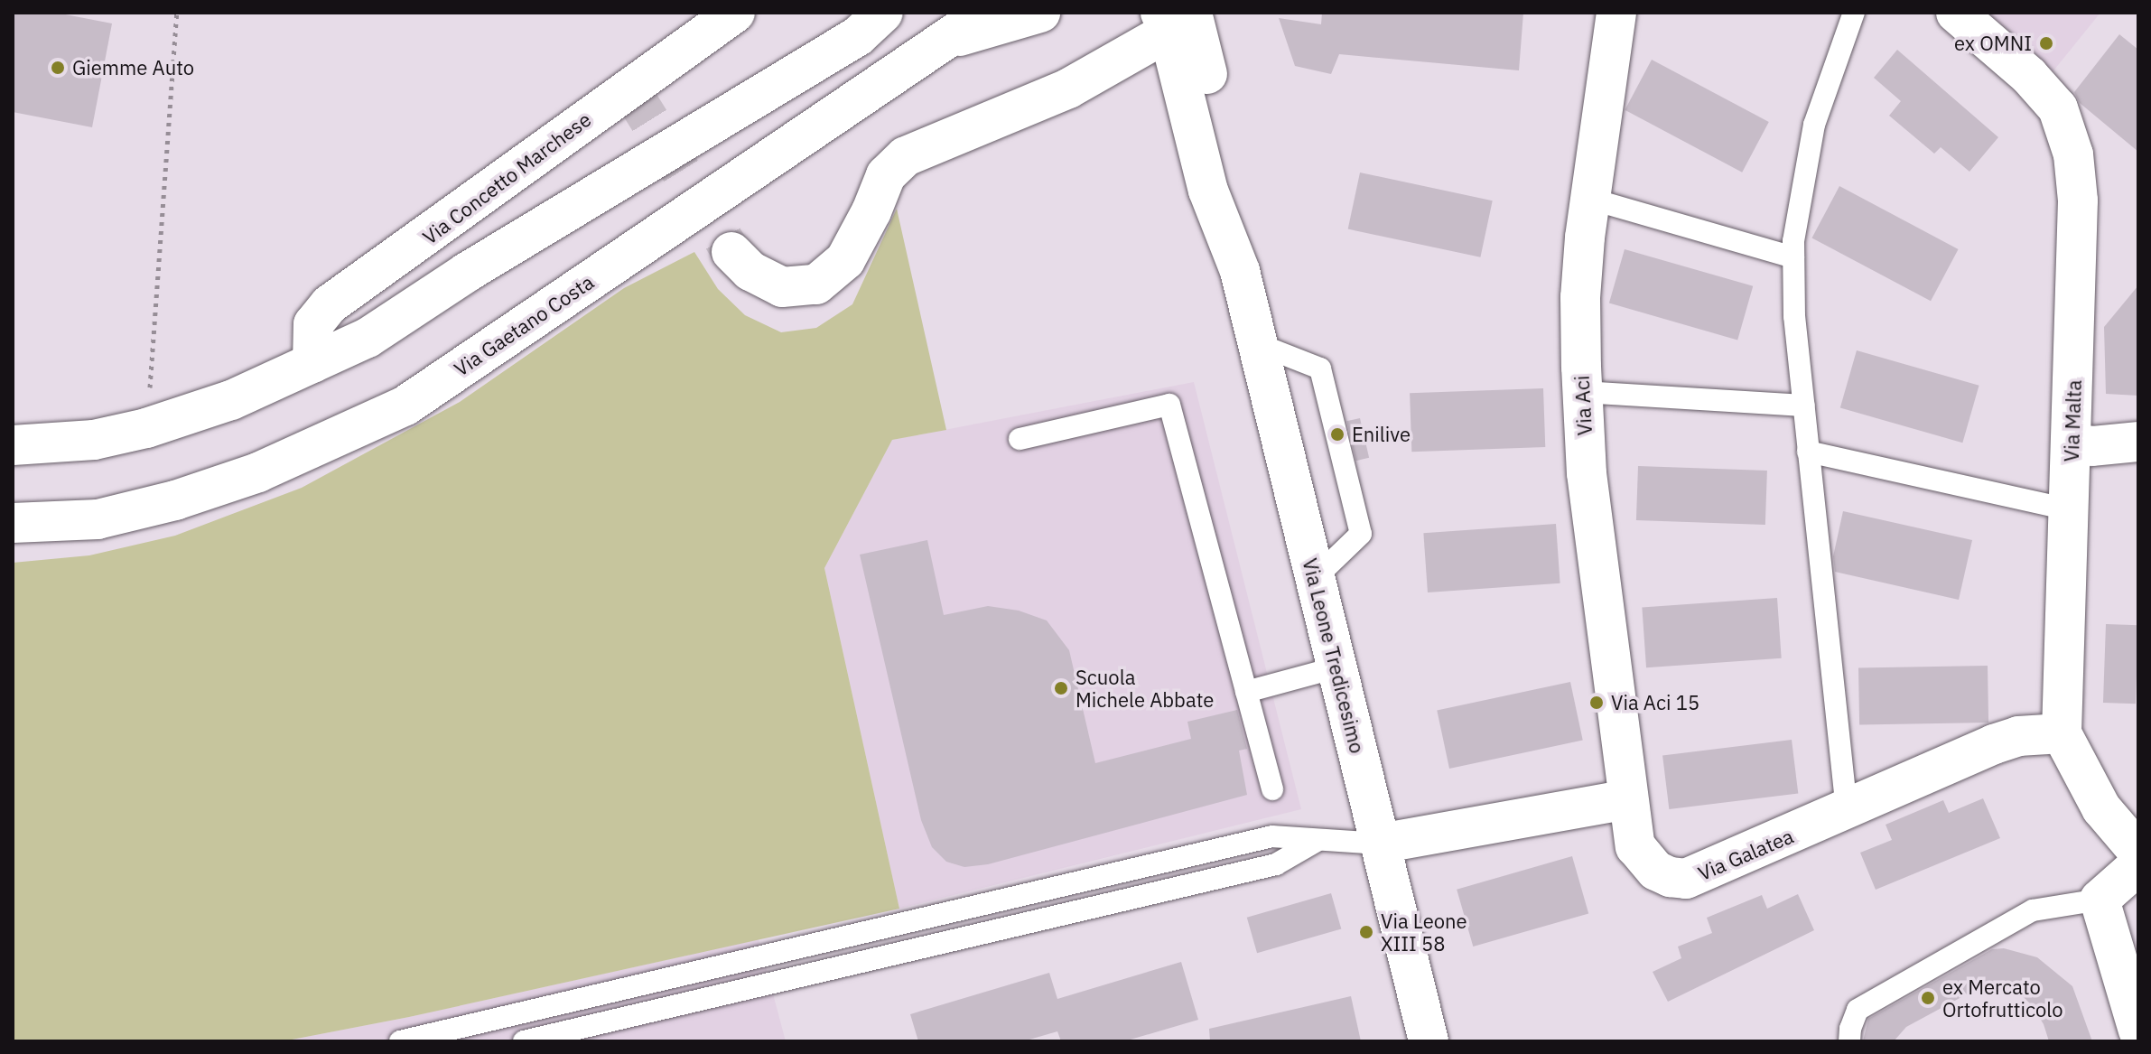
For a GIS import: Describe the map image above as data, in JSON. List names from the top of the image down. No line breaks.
{"streets":{"street":["Via Concetto Marchese","Via Gaetano Costa","Via Aci","Via Malta","Via Leone Tredicesimo","Via Galatea"]},"crossings":[["Via Aci","Via Galatea"],["Via Malta","Via Galatea"]],"places":["ex OMNI","Giemme Auto","Enilive","Scuola Michele Abbate","Via Aci 15","Via Leone XIII 58","ex Mercato Ortofrutticolo"]}
